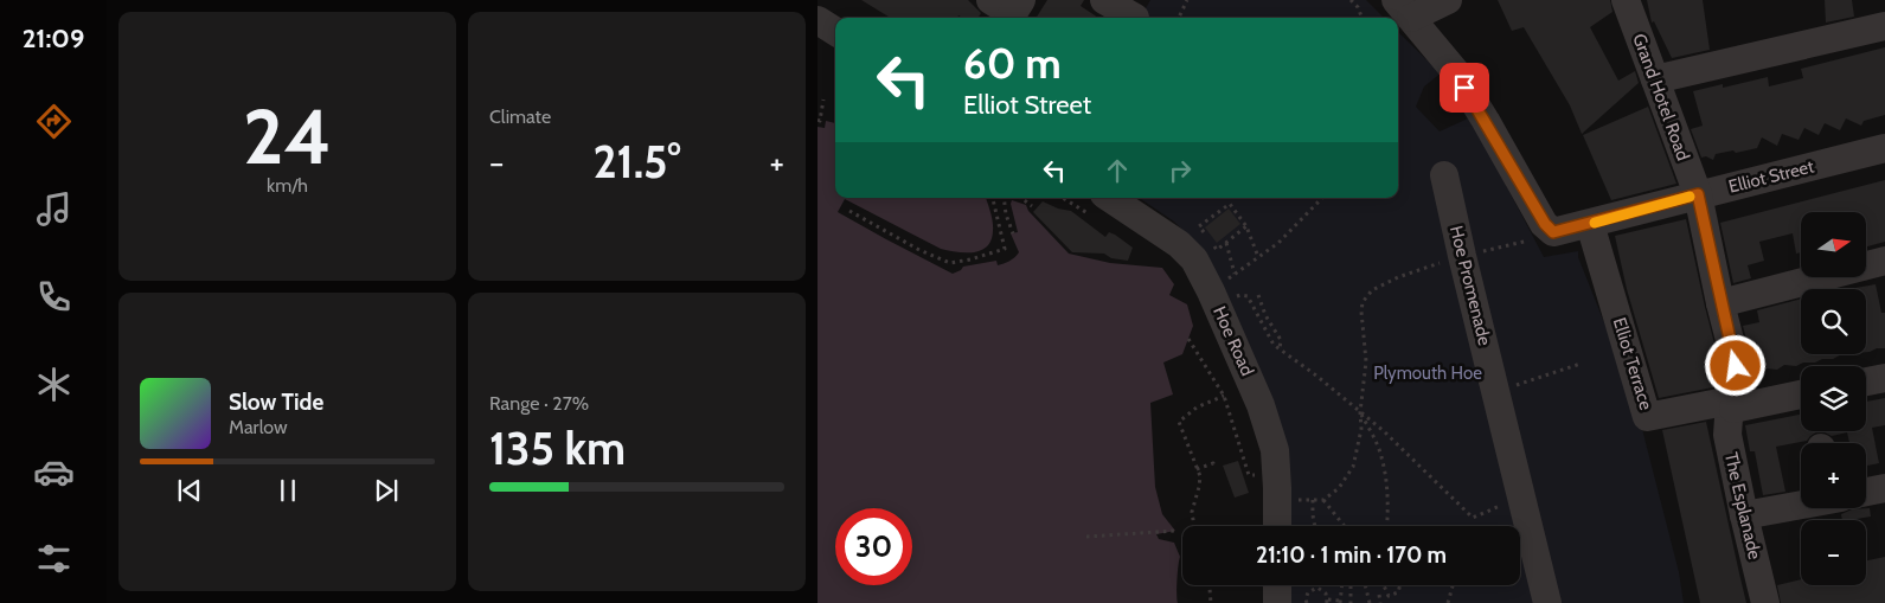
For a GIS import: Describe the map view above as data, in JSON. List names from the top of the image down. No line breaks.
{"streets":{"street":["Grand Hotel Road","Elliot Street","Hoe Promenade","Hoe Road","Elliot Terrace","The Esplanade"]},"crossings":[["Grand Hotel Road","Elliot Street"],["Grand Hotel Road","The Esplanade"],["Elliot Street","Elliot Terrace"],["Elliot Terrace","The Esplanade"]],"parks":["Plymouth Hoe"],"north":"right","page":{"tabs":"21:09","tile":[["24","km/h"],"Climate",["Range · 27%","135 km"]],"turn":["60 m","Elliot Street"],"heat":["−","21.5°","+"],"map_buttons":["+","−"],"song":["Slow Tide","Marlow"],"limit":"30","trip":"21:10 · 1 min · 170 m"}}
